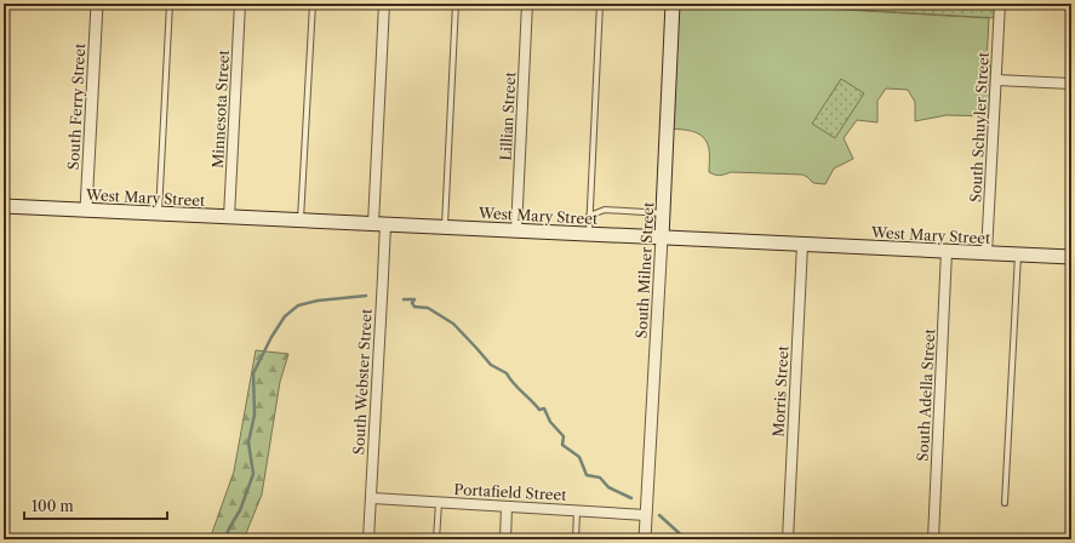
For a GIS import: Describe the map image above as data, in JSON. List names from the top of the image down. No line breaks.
{"streets":{"main road":["West Mary Street","South Milner Street"],"street":["South Ferry Street","Minnesota Street","Lillian Street","South Schuyler Street","South Webster Street","Morris Street","South Adella Street","Portafield Street"]},"crossings":[["South Ferry Street","West Mary Street"],["Minnesota Street","West Mary Street"],["Lillian Street","West Mary Street"],["South Schuyler Street","West Mary Street"],["West Mary Street","South Milner Street"],["West Mary Street","South Webster Street"],["West Mary Street","Morris Street"],["West Mary Street","South Adella Street"],["South Milner Street","Portafield Street"],["South Webster Street","Portafield Street"]],"scale_bar":"100 m"}
